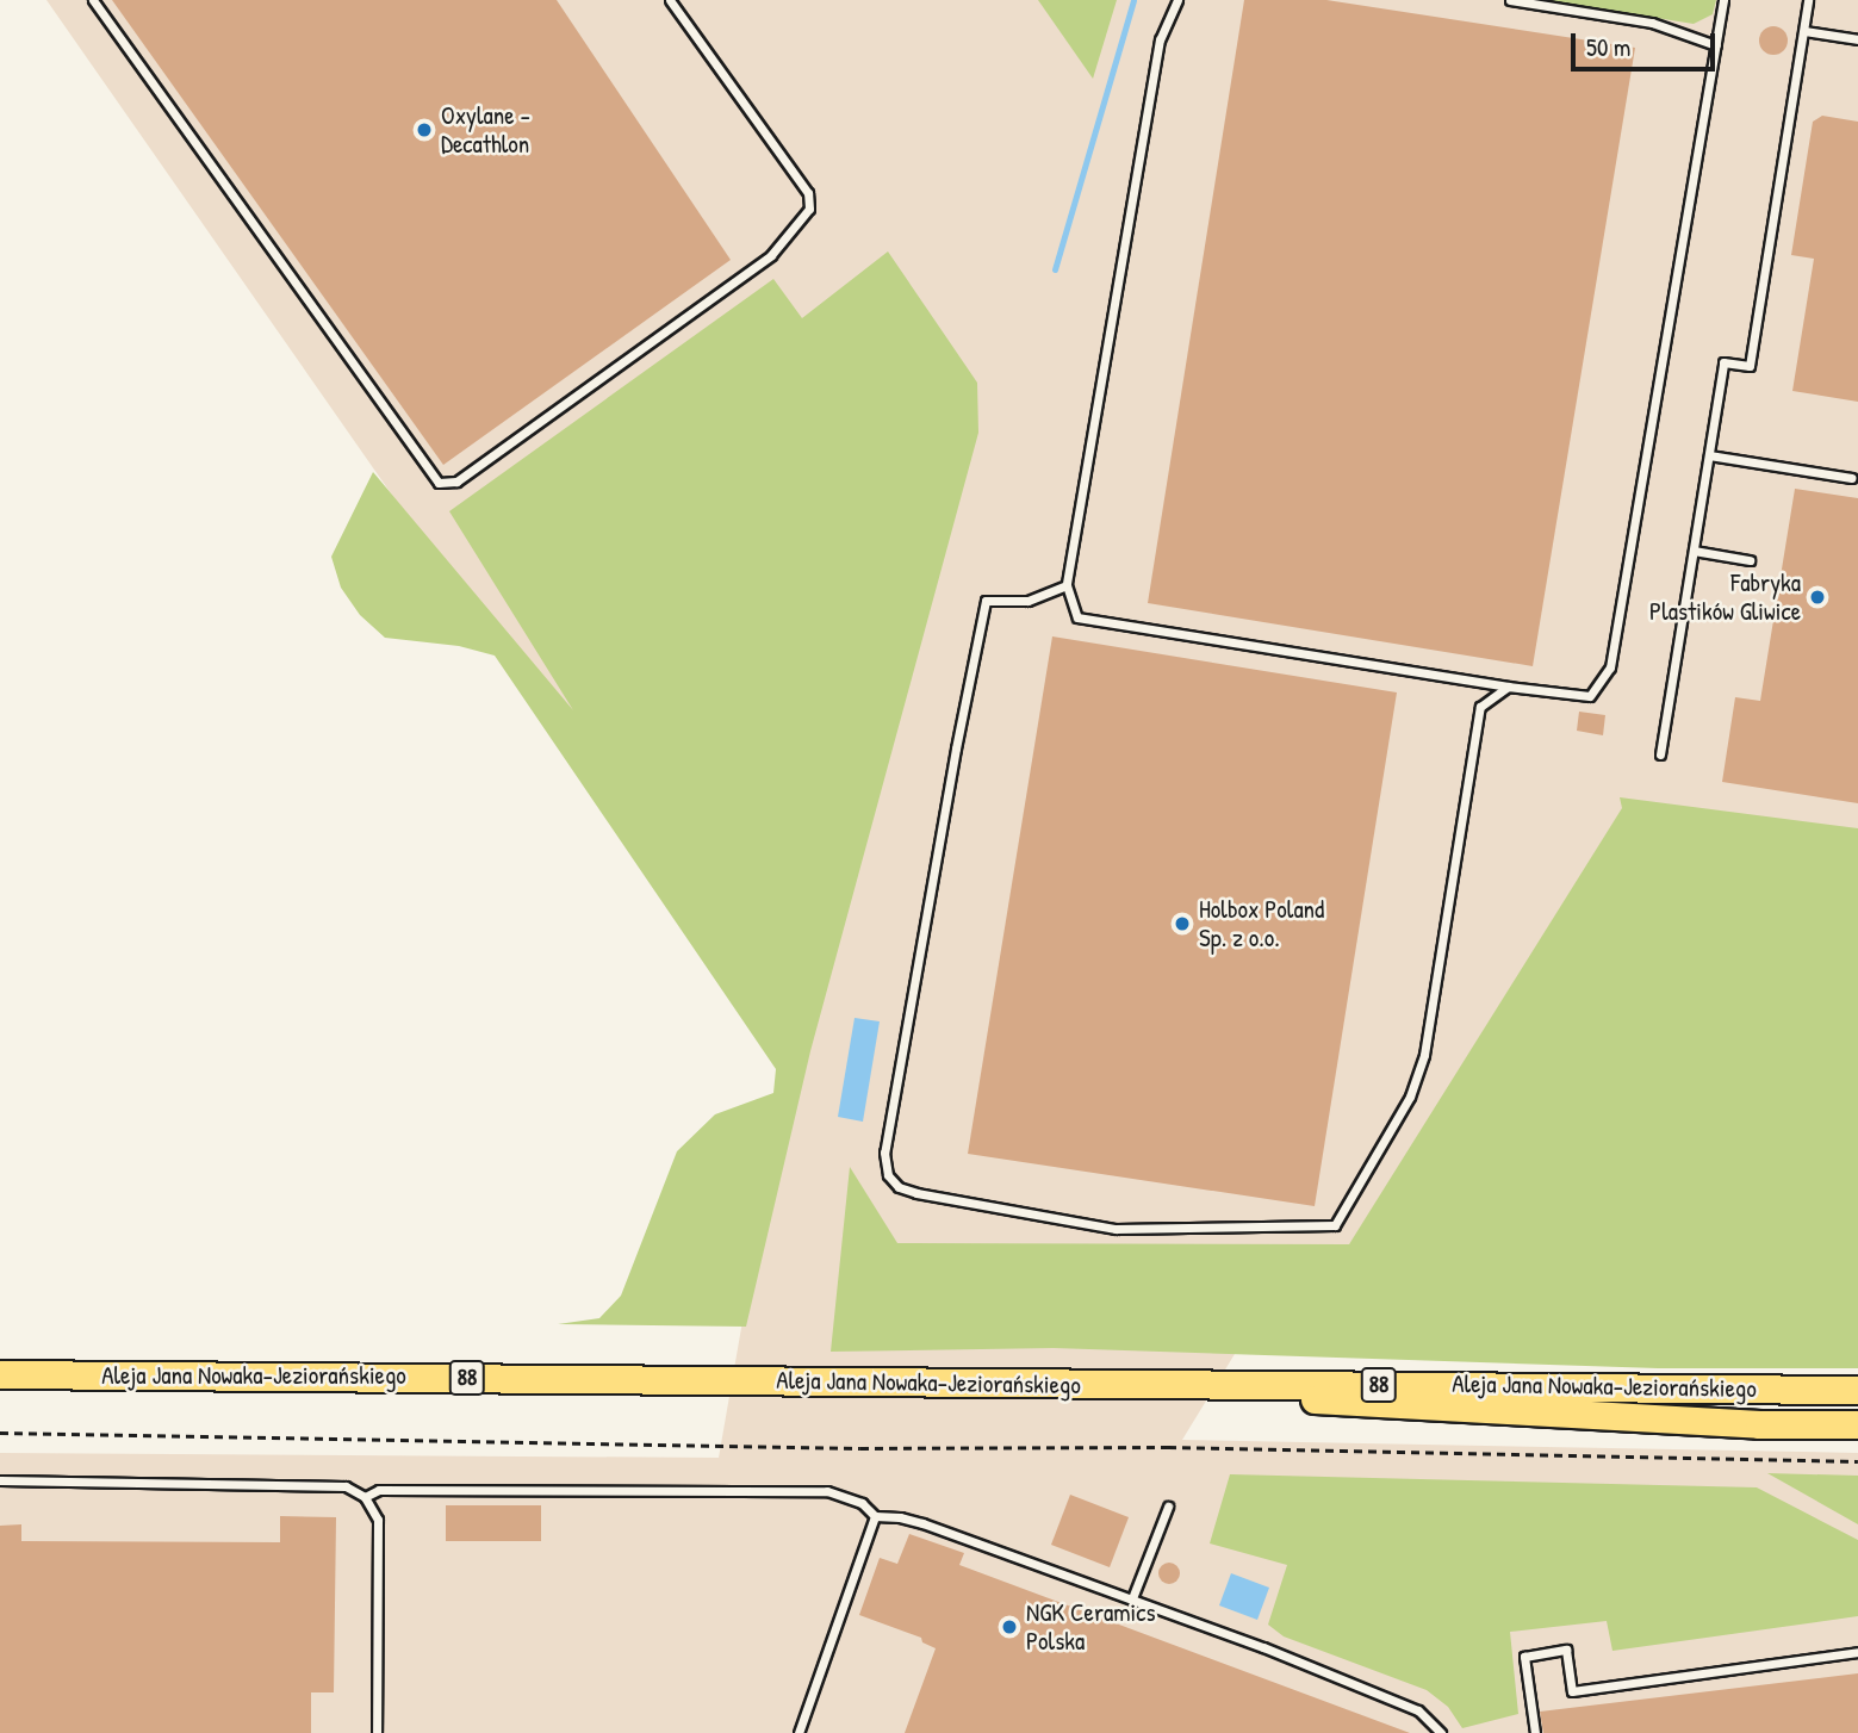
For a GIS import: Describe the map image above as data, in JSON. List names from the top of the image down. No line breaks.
{"streets":{"main road":["Aleja Jana Nowaka-Jeziorańskiego","88"]},"places":["Oxylane - Decathlon","Fabryka Plastików Gliwice","Holbox Poland Sp. z o.o.","NGK Ceramics Polska"],"scale_bar":"50 m"}
